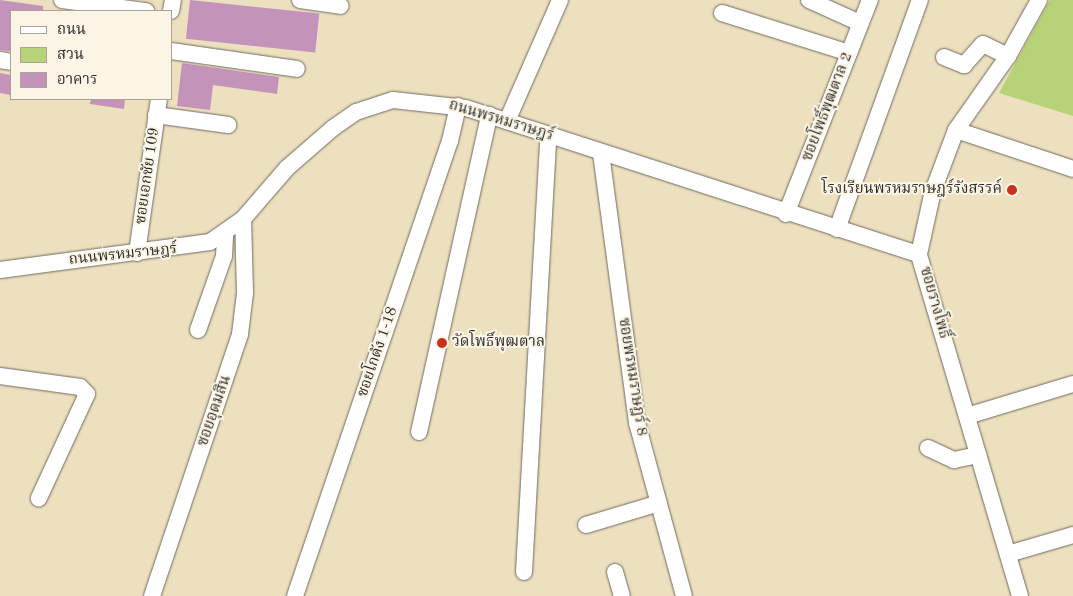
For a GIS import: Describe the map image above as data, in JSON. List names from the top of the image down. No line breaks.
{"streets":{"street":["ซอยโพธิ์พุฒตาล 2","ถนนพรหมราษฎร์","ซอยเอกชัย 109","ซอยรางโพธิ์","ซอยโกดัง 1-18","ซอยพรหมราษฎร์ 8","ซอยอุดมสิน"]},"crossings":[["ซอยโพธิ์พุฒตาล 2","ถนนพรหมราษฎร์"],["ถนนพรหมราษฎร์","ซอยเอกชัย 109"],["ถนนพรหมราษฎร์","ซอยรางโพธิ์"],["ถนนพรหมราษฎร์","ซอยโกดัง 1-18"],["ถนนพรหมราษฎร์","ซอยพรหมราษฎร์ 8"],["ถนนพรหมราษฎร์","ซอยอุดมสิน"]],"places":["โรงเรียนพรหมราษฎร์รังสรรค์","วัดโพธิ์พุฒตาล"],"legend":["ถนน","สวน","อาคาร"]}
